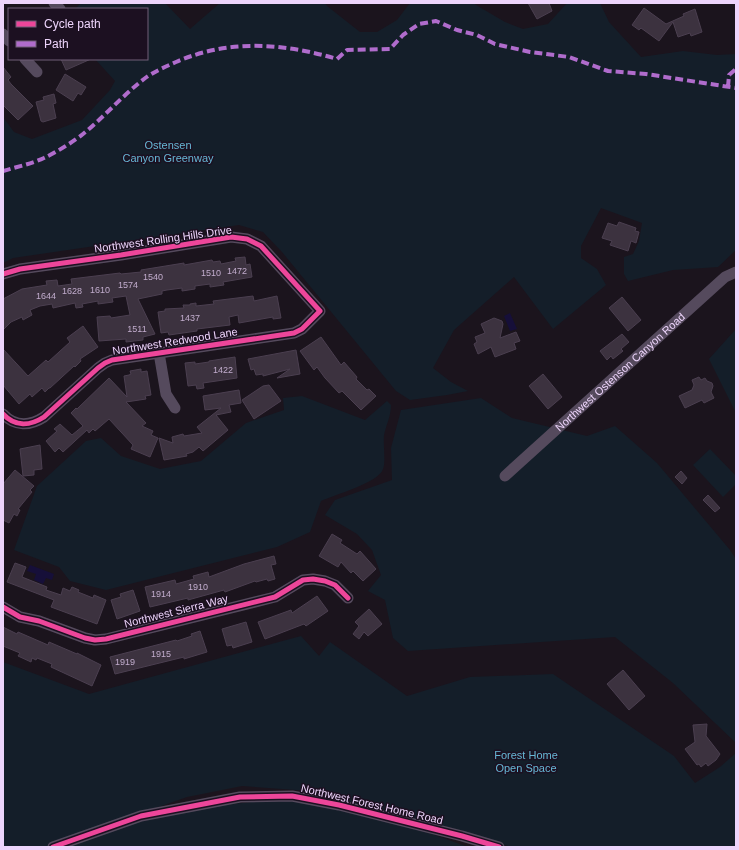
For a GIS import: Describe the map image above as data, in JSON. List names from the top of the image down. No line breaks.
{"streets":{"street":["Northwest Rolling Hills Drive","Northwest Redwood Lane","Northwest Ostenson Canyon Road","Northwest Sierra Way","Northwest Forest Home Road"]},"crossings":[["Northwest Rolling Hills Drive","Northwest Redwood Lane"]],"parks":["Ostensen Canyon Greenway","Forest Home Open Space"],"house_numbers":["1472","1510","1540","1574","1610","1628","1644","1437","1511","1422","1910","1914","1915","1919"],"legend":["Cycle path","Path"]}
